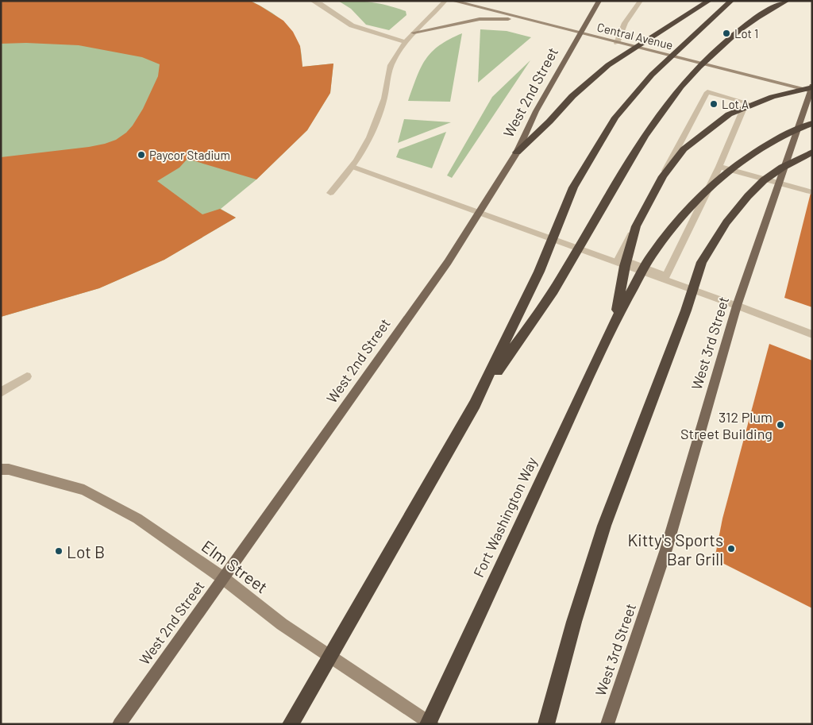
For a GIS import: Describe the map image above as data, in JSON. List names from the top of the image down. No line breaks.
{"streets":{"highway":["Fort Washington Way"],"main road":["Central Avenue","West 2nd Street","West 3rd Street","Elm Street"]},"crossings":[["Central Avenue","West 3rd Street"],["West 2nd Street","Elm Street"]],"places":["Lot 1","Lot A","Paycor Stadium","312 Plum Street Building","Kitty's Sports Bar Grill","Lot B"]}
